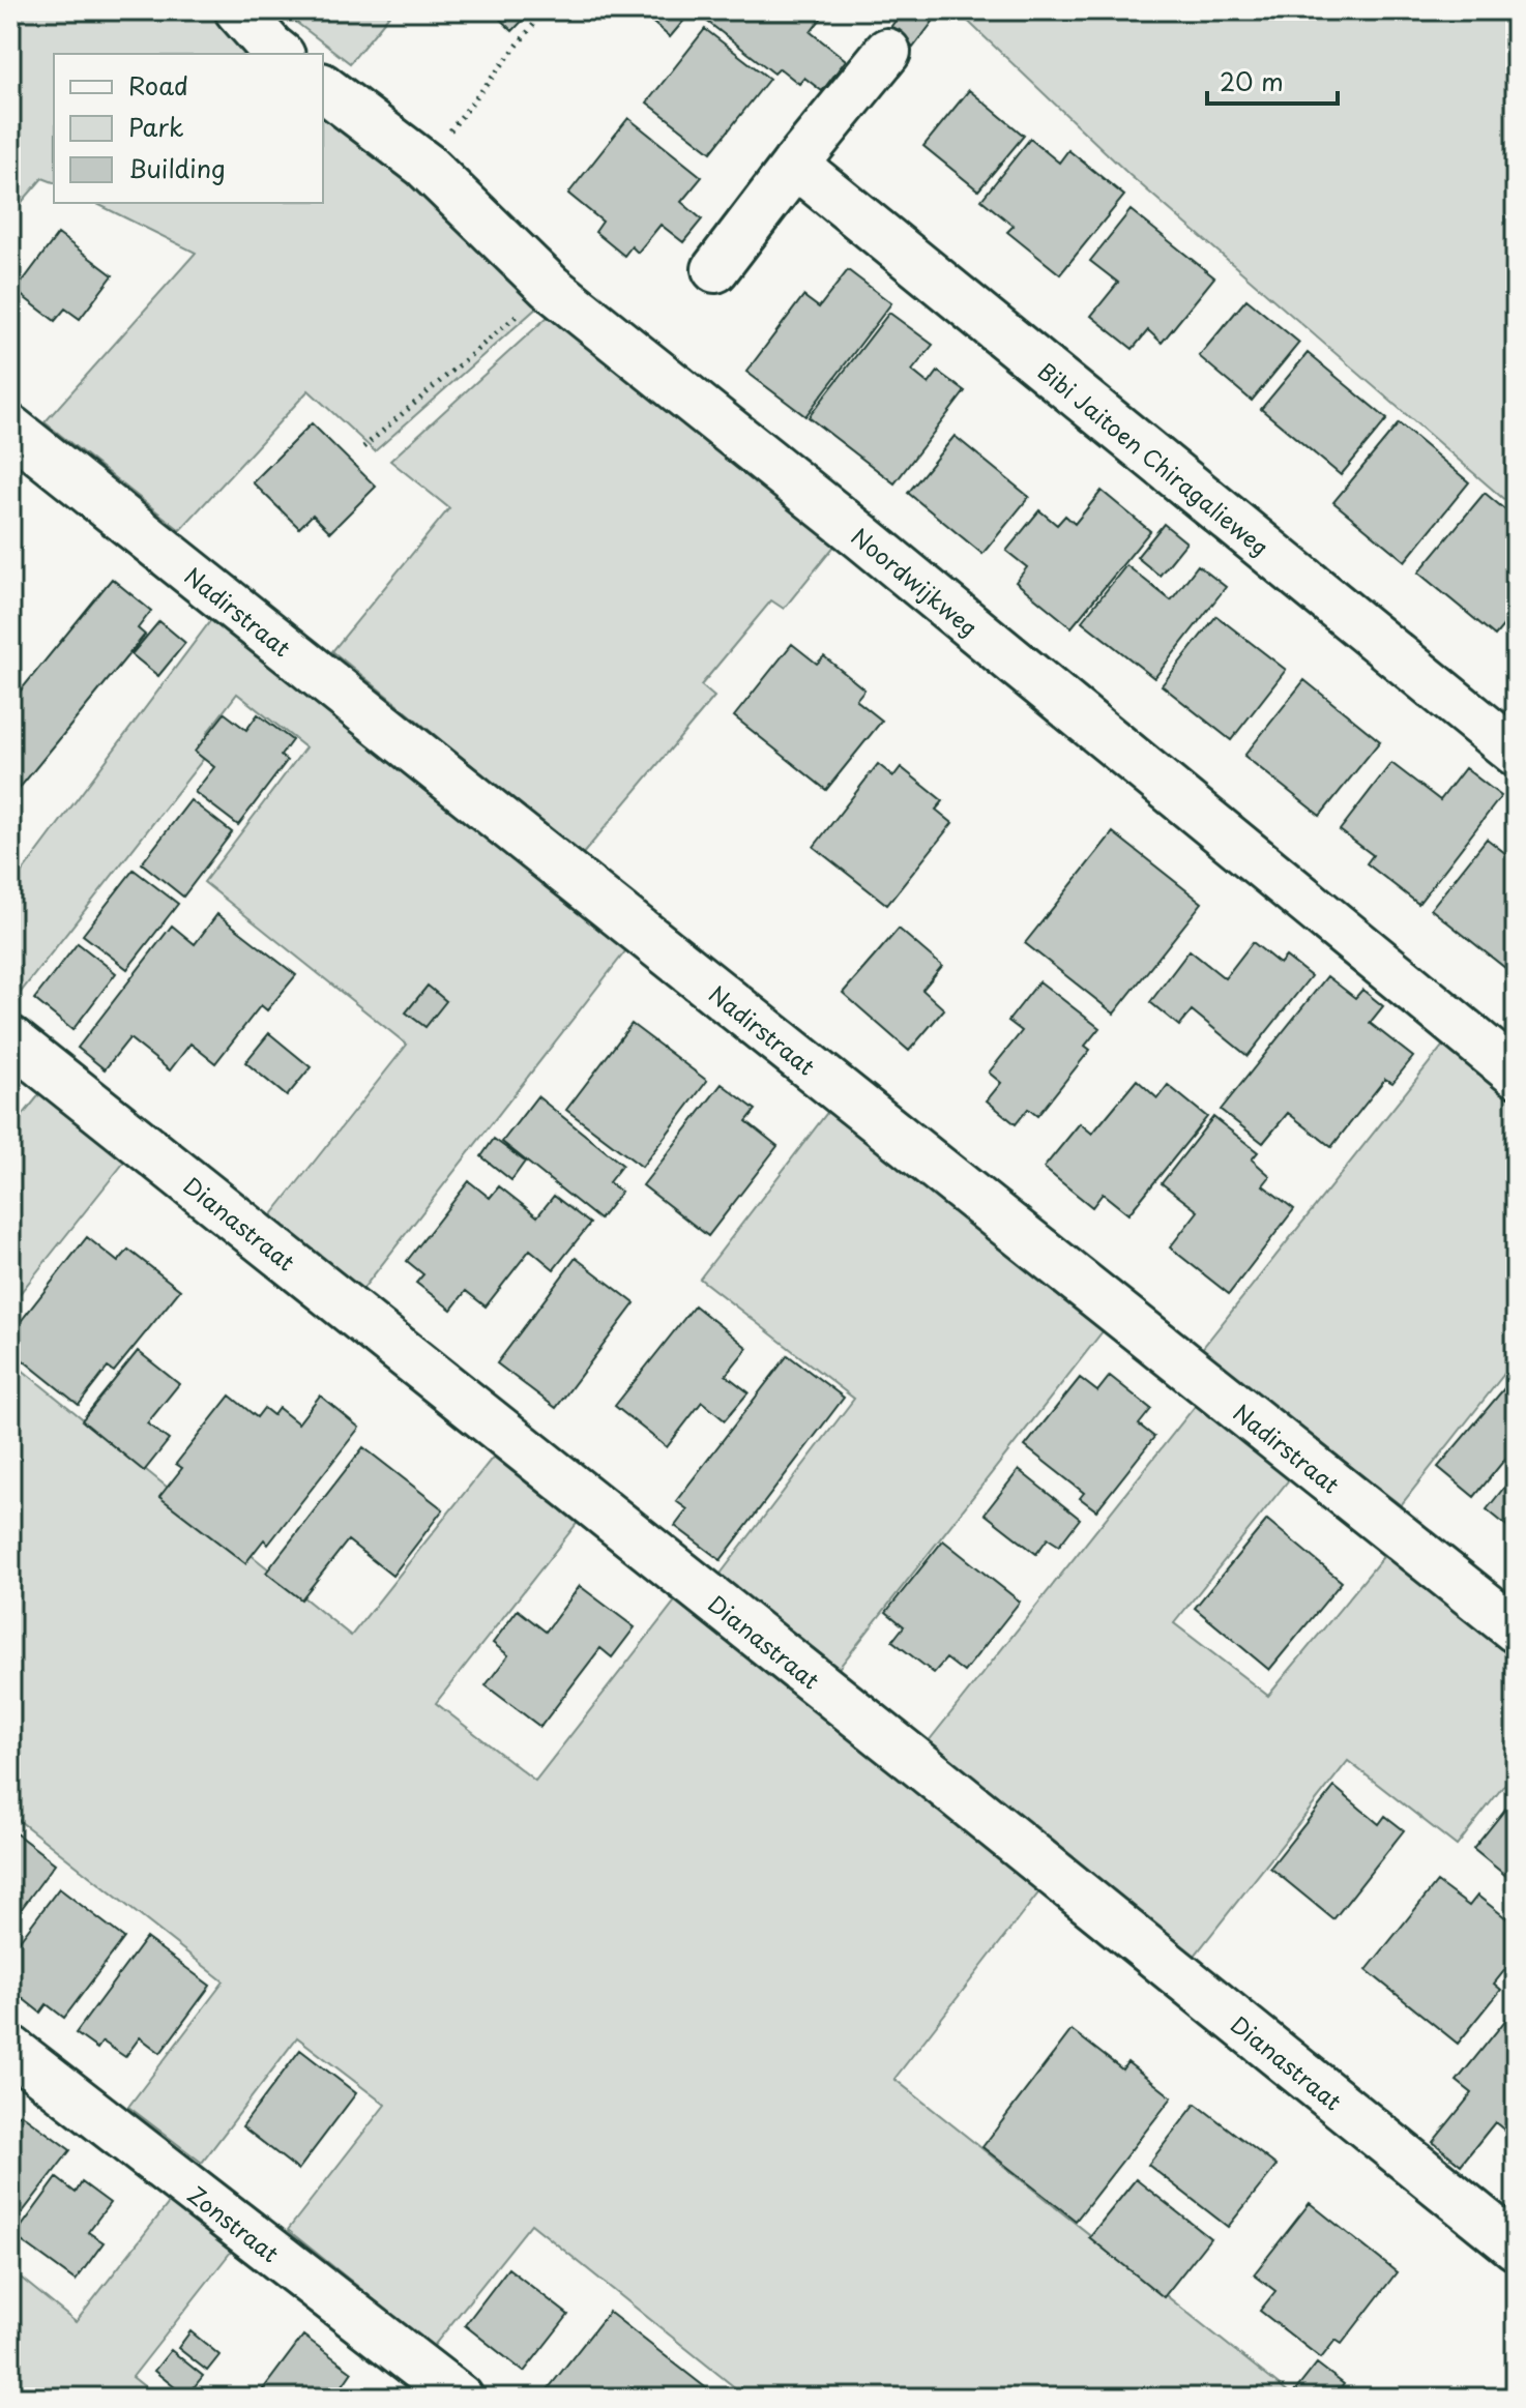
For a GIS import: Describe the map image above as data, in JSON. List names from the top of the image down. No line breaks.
{"streets":{"street":["Bibi Jaitoen Chiragalieweg","Noordwijkweg","Nadirstraat","Dianastraat","Zonstraat"]},"legend":["Road","Park","Building"],"scale_bar":"20 m"}
